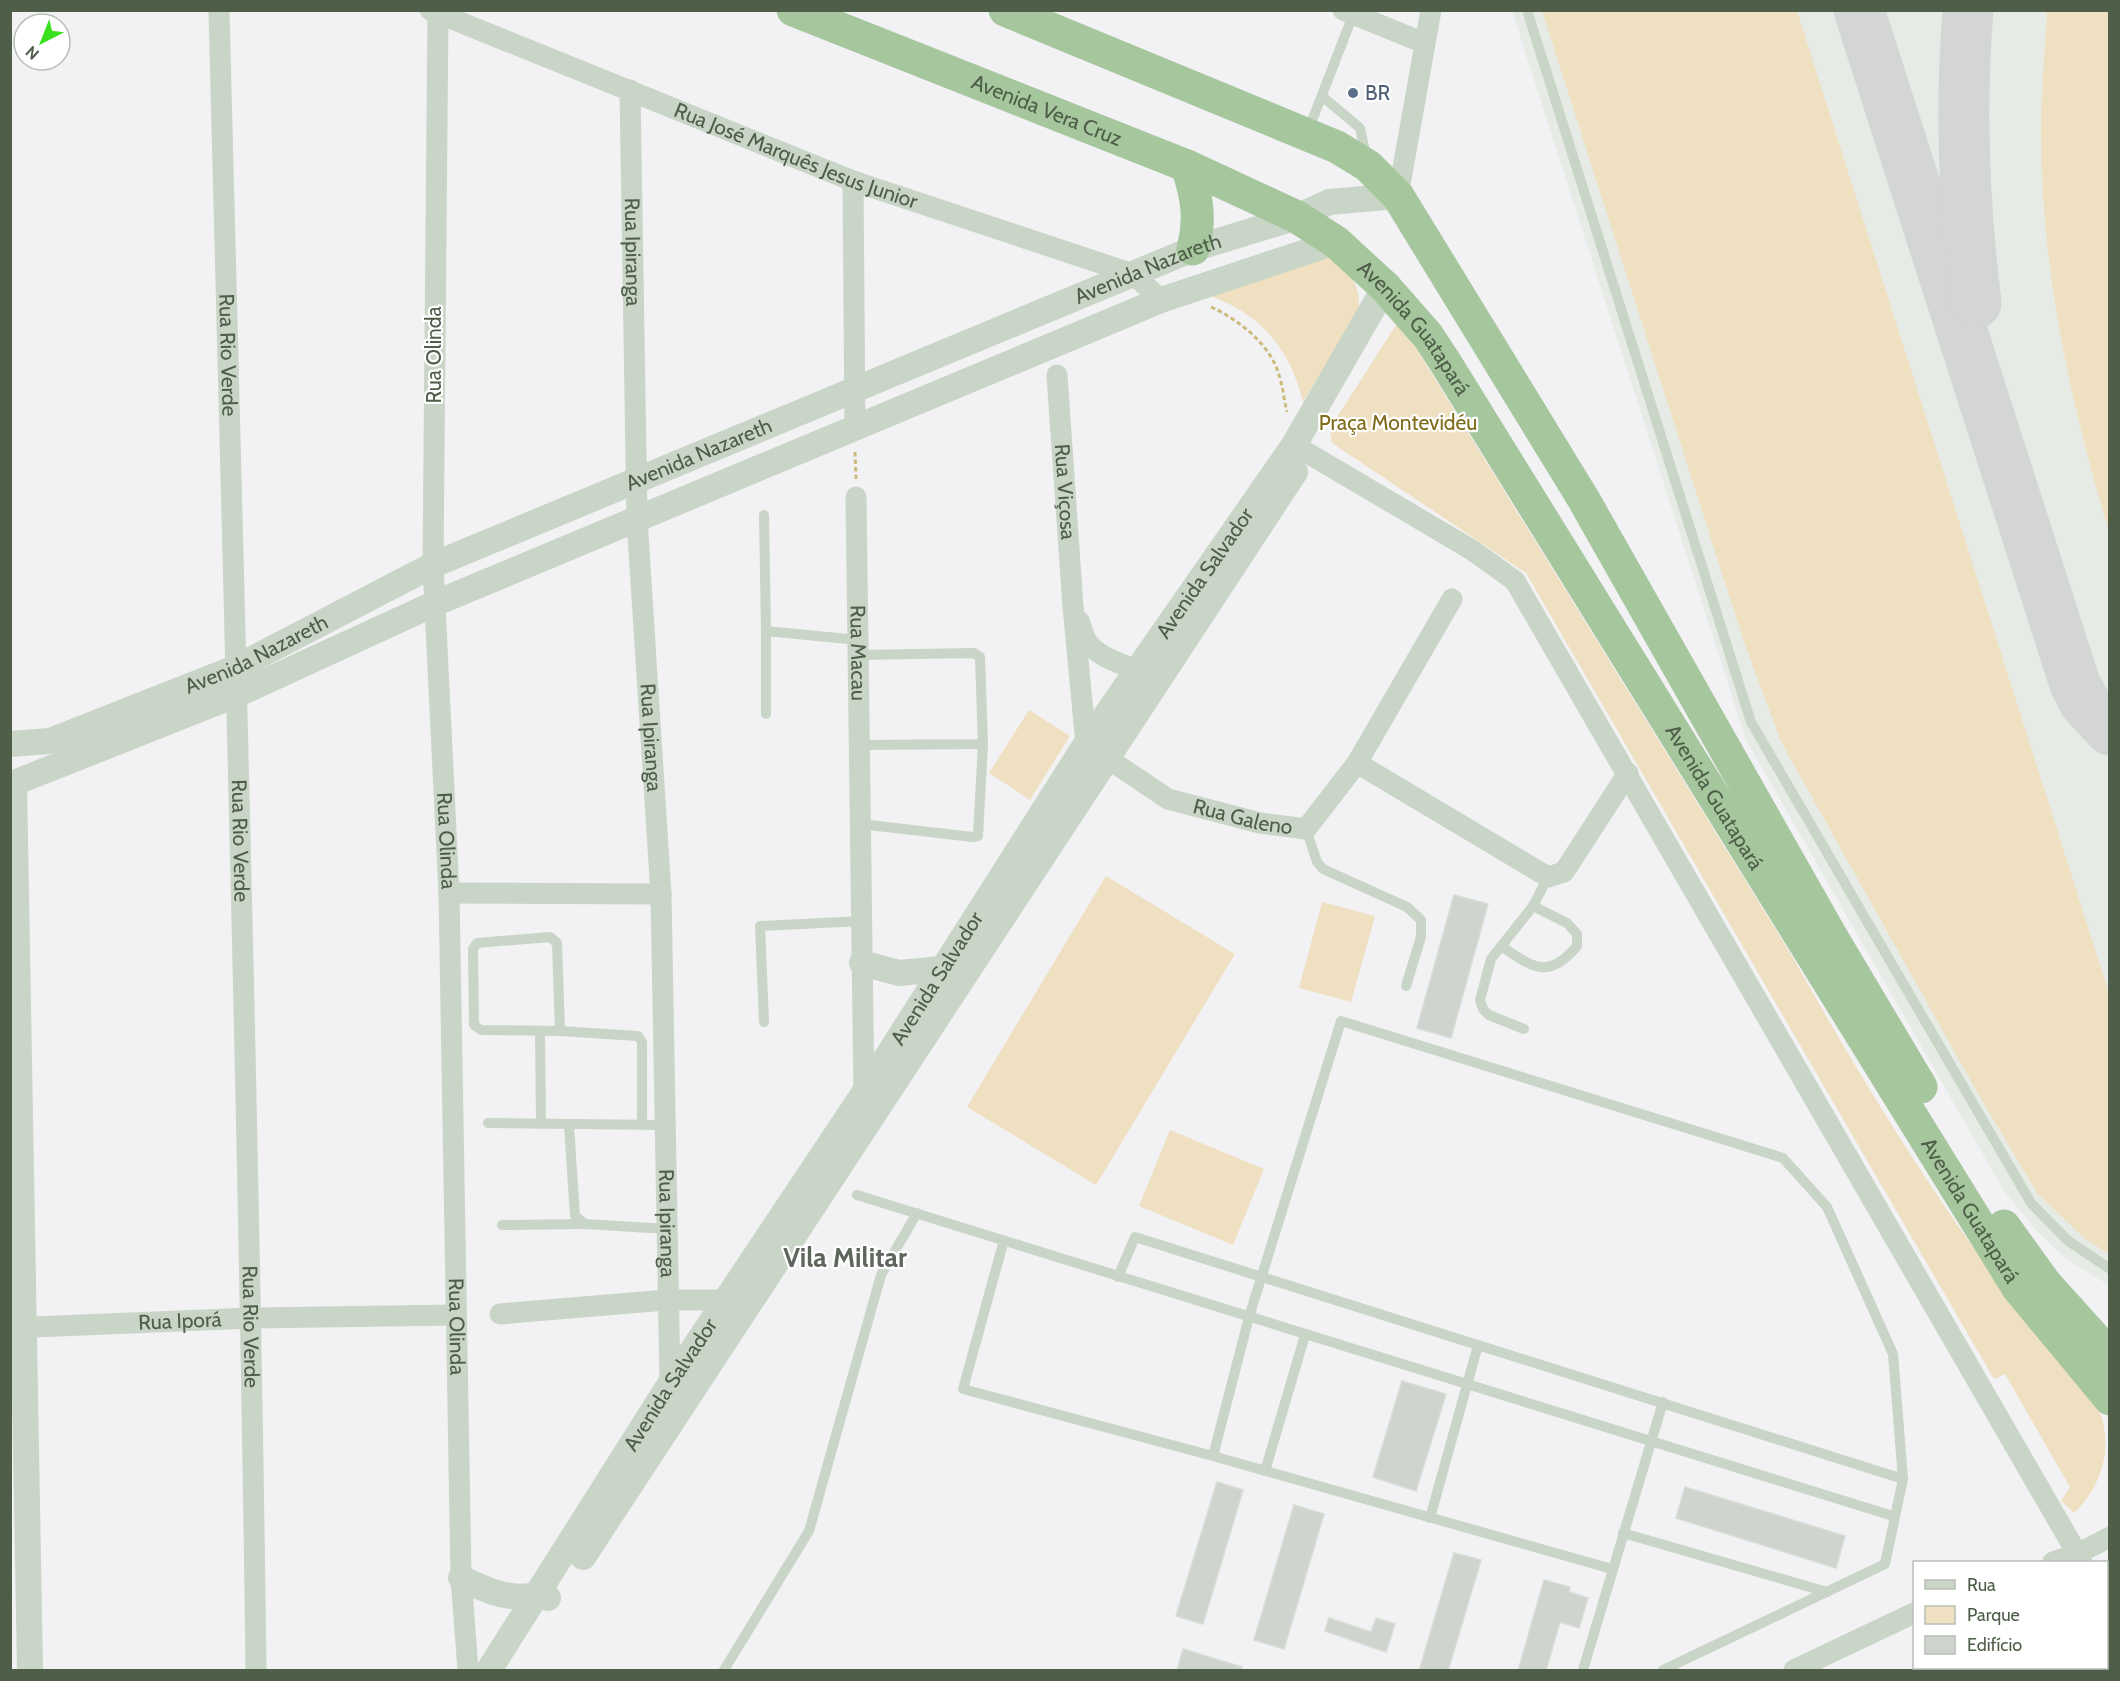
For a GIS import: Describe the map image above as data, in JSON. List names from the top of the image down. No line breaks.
{"streets":{"highway":["Avenida Vera Cruz","Avenida Guatapará"],"street":["Rua José Marquês Jesus Junior","Rua Ipiranga","Avenida Nazareth","Rua Rio Verde","Rua Olinda","Rua Viçosa","Avenida Salvador","Rua Macau","Rua Galeno","Rua Iporá"]},"crossings":[["Avenida Vera Cruz","Avenida Nazareth"],["Avenida Vera Cruz","Avenida Guatapará"],["Rua José Marquês Jesus Junior","Rua Ipiranga"],["Rua José Marquês Jesus Junior","Avenida Nazareth"],["Rua José Marquês Jesus Junior","Rua Olinda"],["Rua Ipiranga","Avenida Nazareth"],["Rua Ipiranga","Avenida Salvador"],["Avenida Nazareth","Avenida Guatapará"],["Avenida Nazareth","Rua Rio Verde"],["Avenida Nazareth","Rua Olinda"],["Avenida Guatapará","Avenida Salvador"],["Rua Rio Verde","Rua Iporá"],["Rua Olinda","Rua Iporá"],["Rua Viçosa","Avenida Salvador"],["Rua Viçosa","Rua Galeno"],["Avenida Salvador","Rua Macau"],["Avenida Salvador","Rua Galeno"]],"districts":["Vila Militar"],"parks":["Praça Montevidéu"],"places":["BR"],"legend":["Rua","Parque","Edifício"],"north":"bottom left"}
